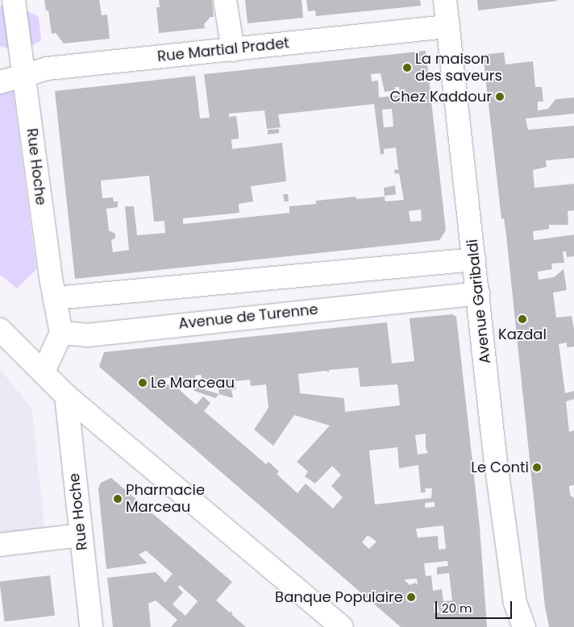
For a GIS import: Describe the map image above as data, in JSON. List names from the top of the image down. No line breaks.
{"streets":{"street":["Rue Martial Pradet","Rue Hoche","Avenue Garibaldi","Avenue de Turenne"]},"crossings":[["Rue Martial Pradet","Rue Hoche"],["Rue Martial Pradet","Avenue Garibaldi"],["Rue Hoche","Avenue de Turenne"],["Avenue Garibaldi","Avenue de Turenne"]],"places":["La maison des saveurs","Chez Kaddour","Kazdal","Le Marceau","Le Conti","Pharmacie Marceau","Banque Populaire"],"scale_bar":"20 m"}
